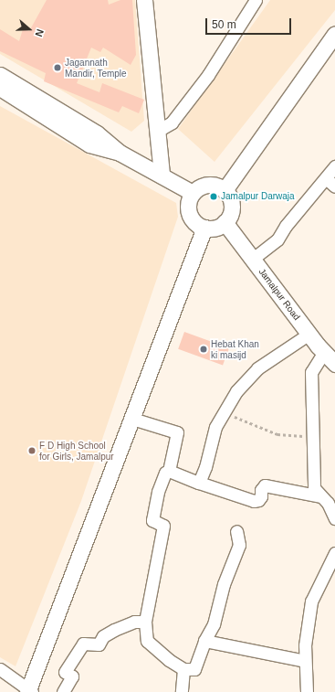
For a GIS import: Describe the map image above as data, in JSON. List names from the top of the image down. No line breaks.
{"streets":{"street":["Jamalpur Road"]},"places":["Jagannath Mandir, Temple","Jamalpur Darwaja","Hebat Khan ki masijd","F D High School for Girls, Jamalpur"],"scale_bar":"50 m","north":"right"}
